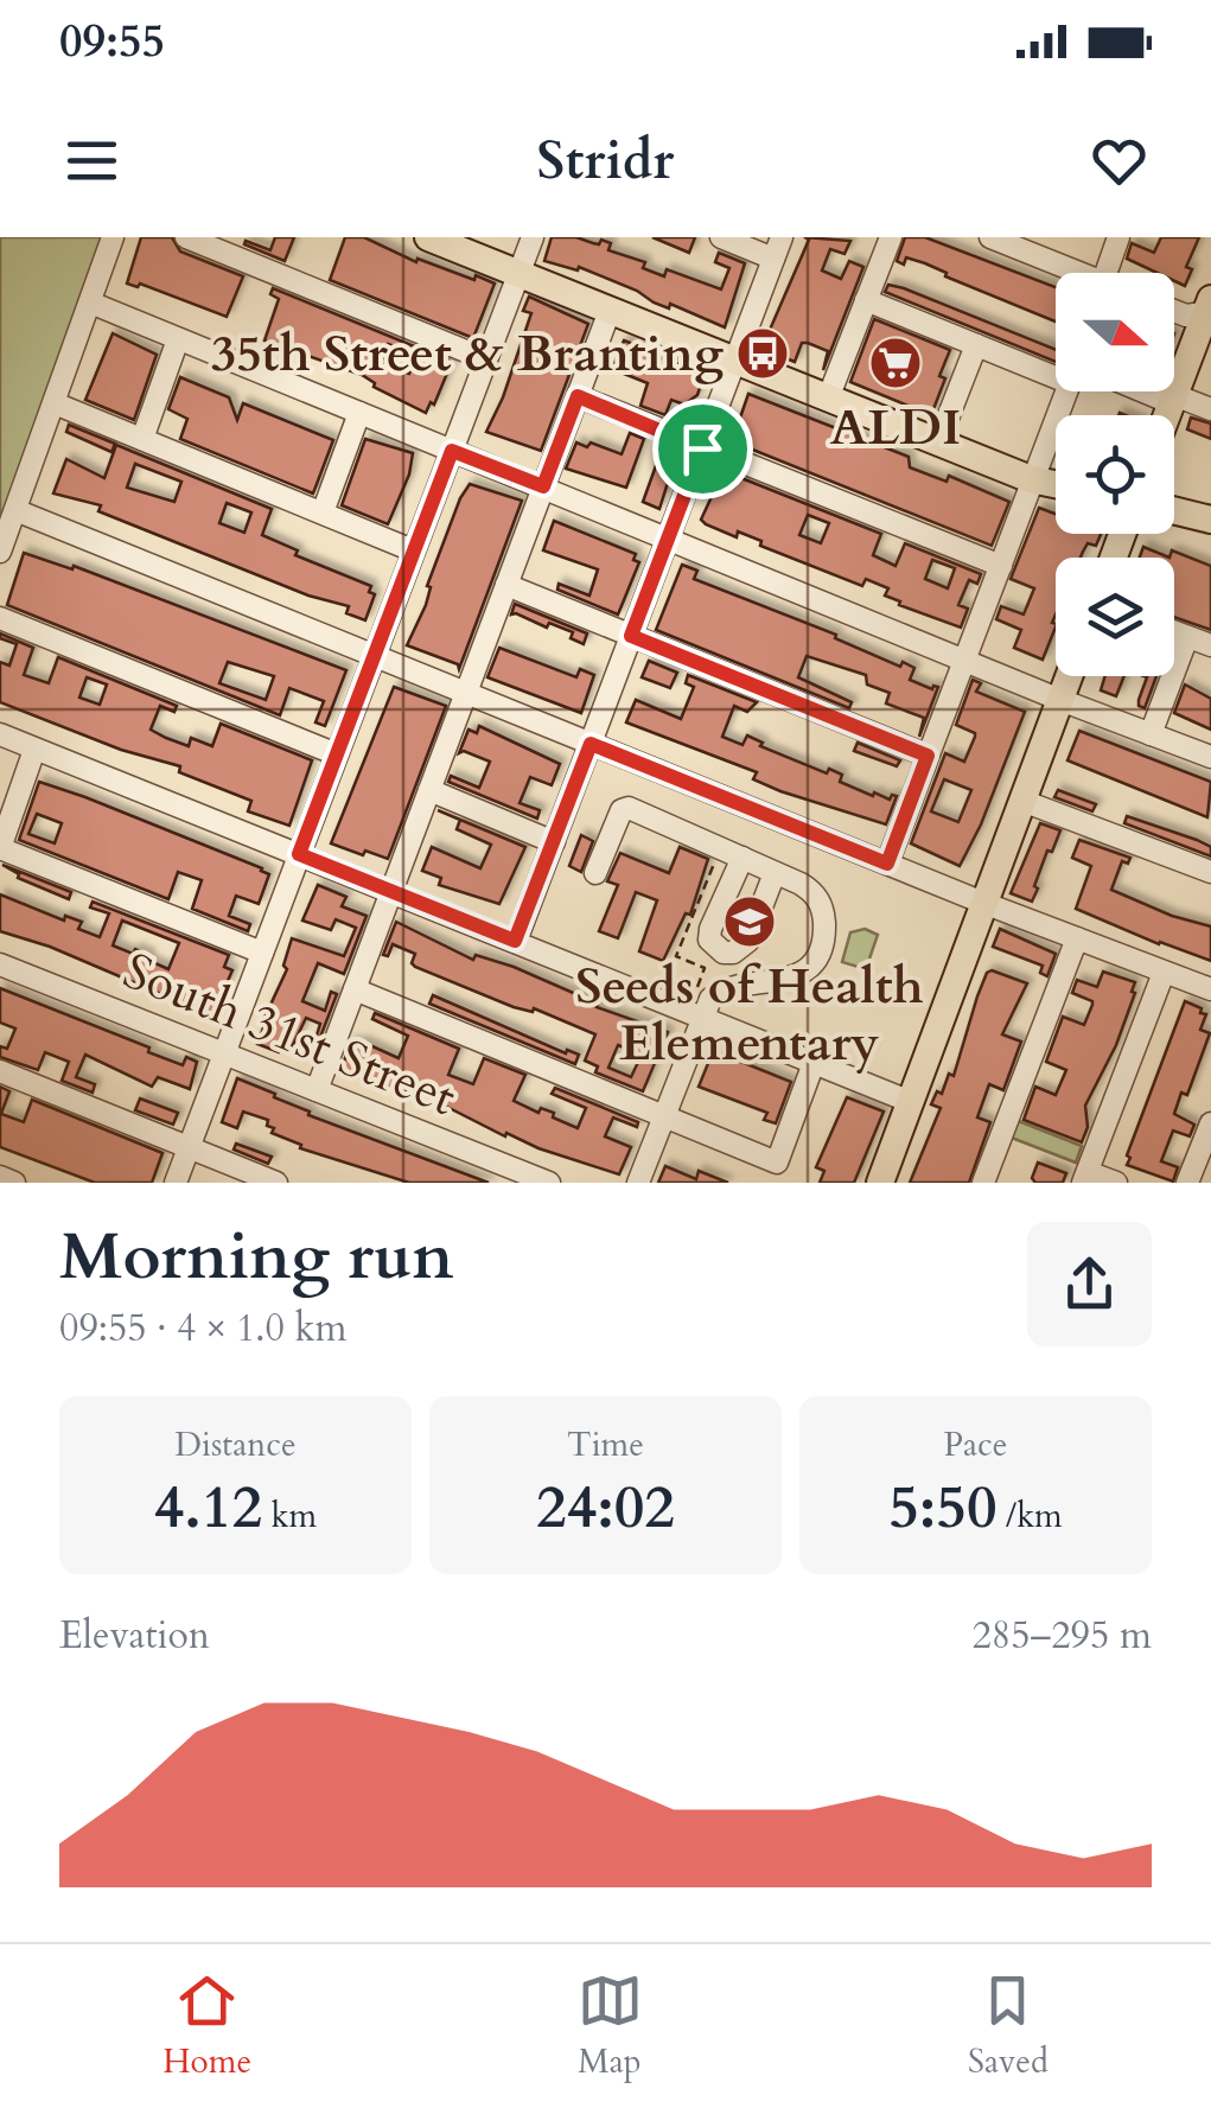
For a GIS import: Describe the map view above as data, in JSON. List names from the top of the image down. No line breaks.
{"streets":{"street":["South 31st Street"]},"places":{"bus stop":["35th Street & Branting"],"supermarket":["ALDI"],"school or university":["Seeds of Health Elementary"]},"north":"right","page":{"status":"09:55","header":"Stridr","heading":["Morning run","09:55 · 4 × 1.0 km"],"stats":[["Distance","4.12 km"],["Time","24:02"],["Pace","5:50 /km"]],"chart":["Elevation","285–295 m"],"tabs":["Home","Map","Saved"]}}
